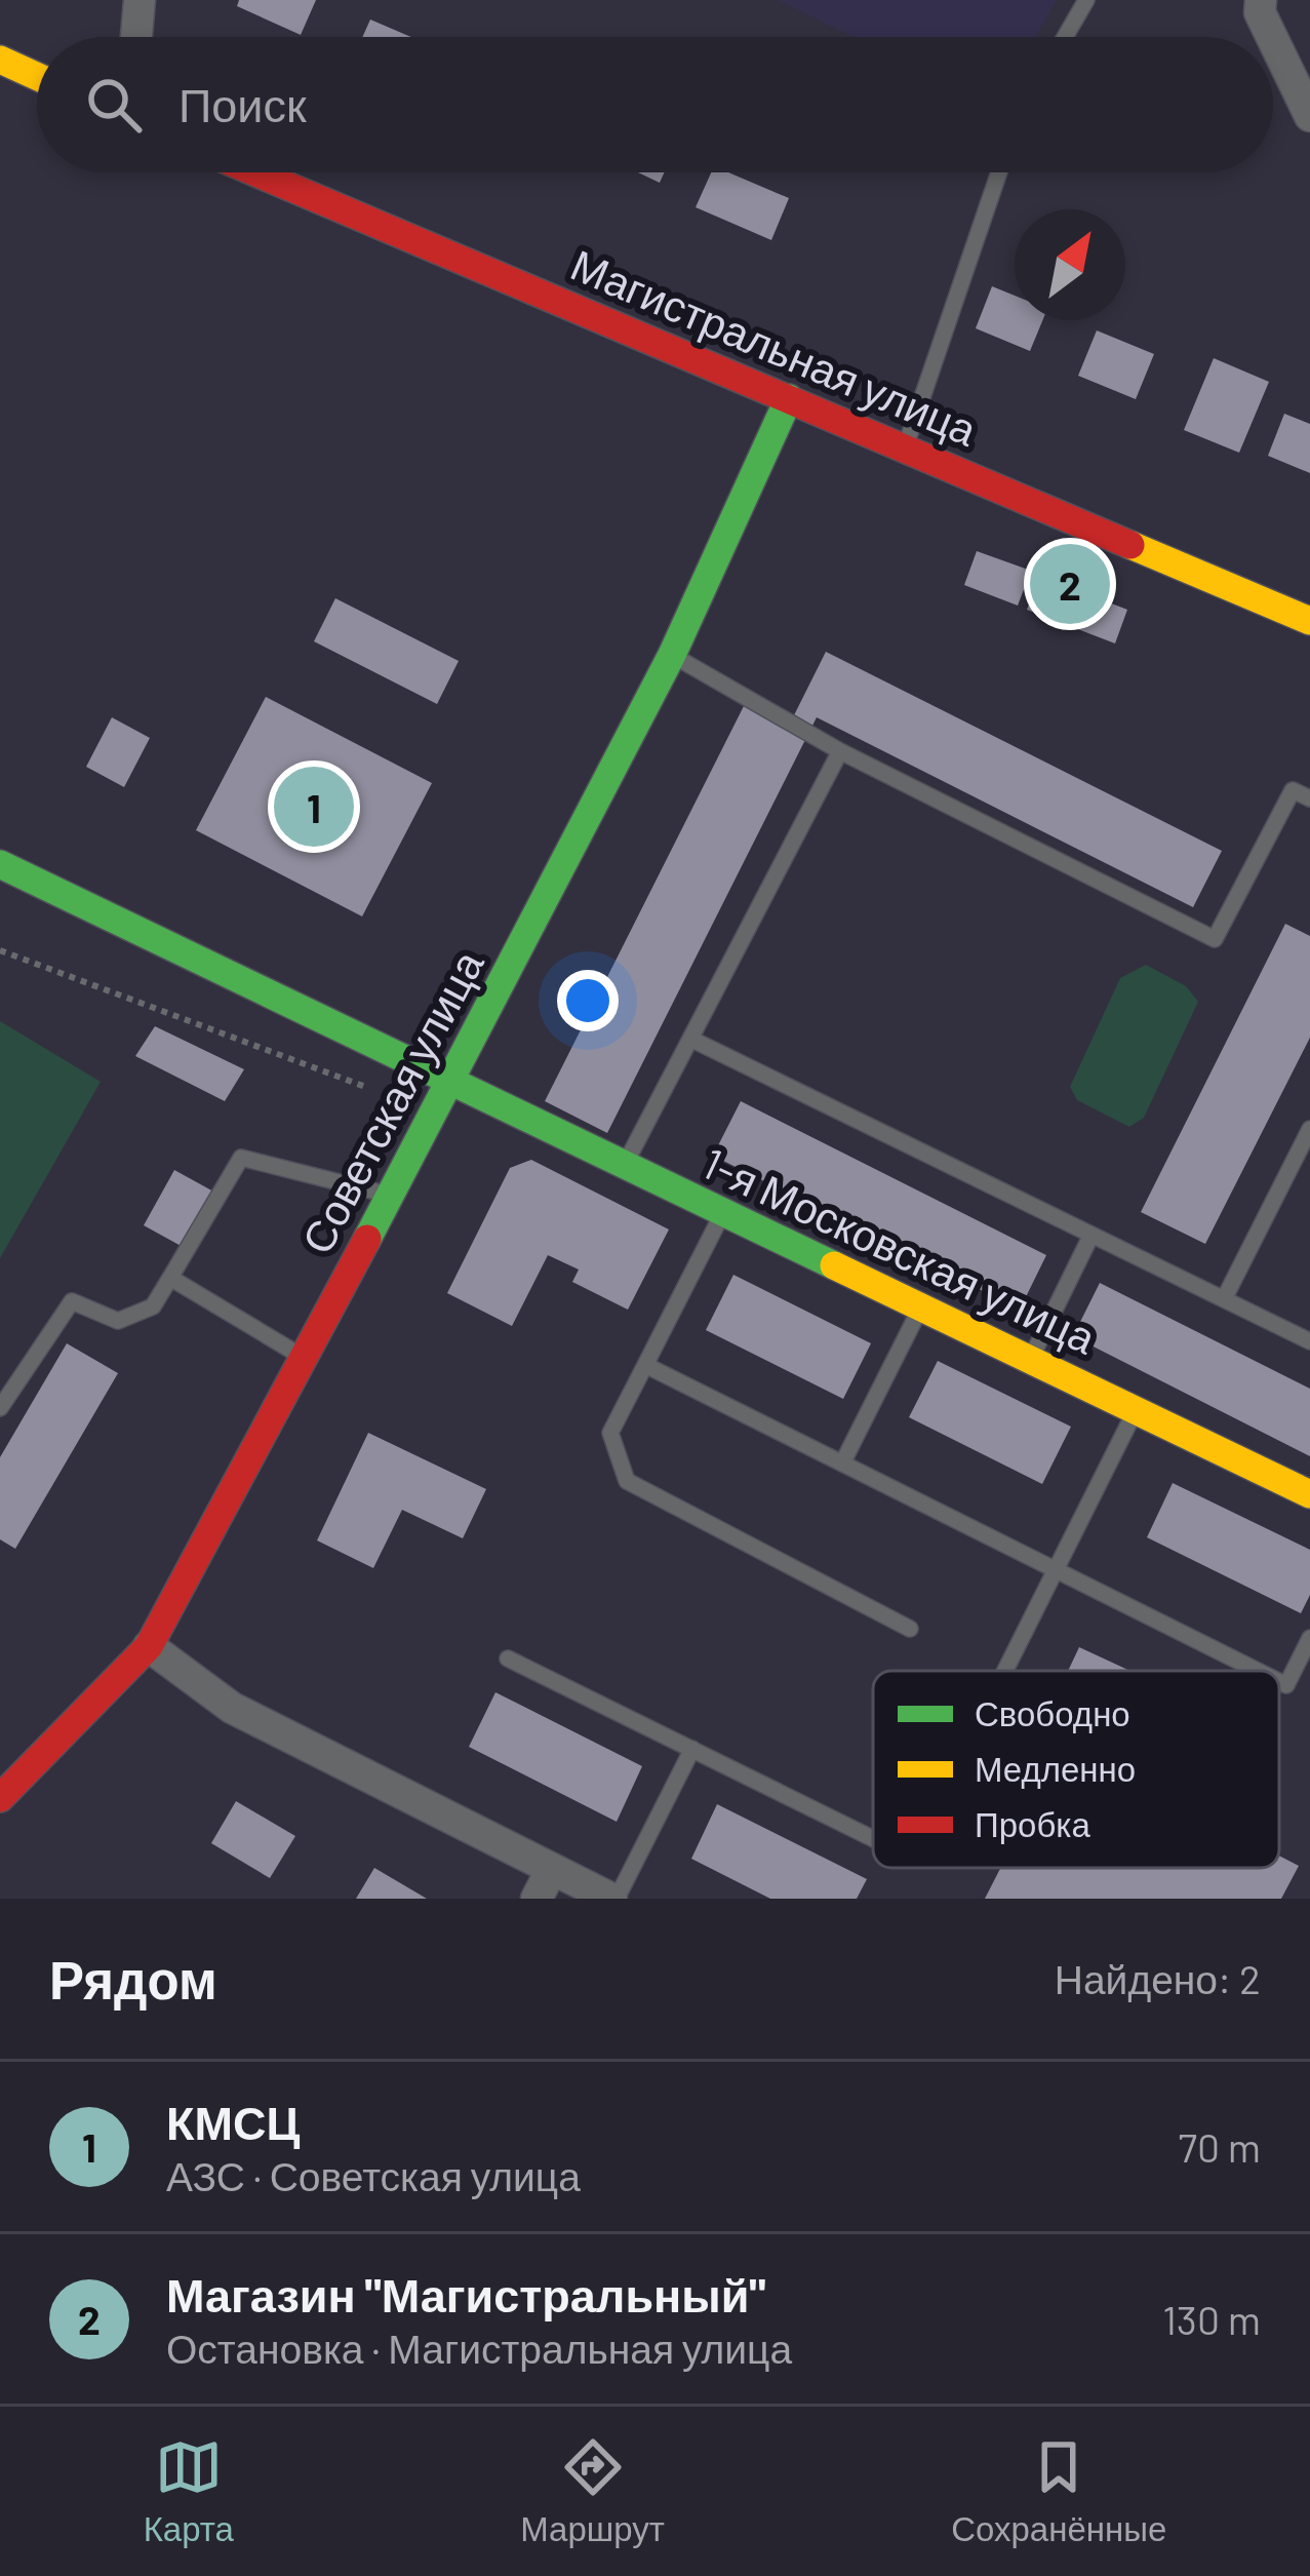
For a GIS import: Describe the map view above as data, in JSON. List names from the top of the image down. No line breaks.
{"streets":{"street":["Магистральная улица","Советская улица","1-я Московская улица"]},"crossings":[["Магистральная улица","Советская улица"],["Советская улица","1-я Московская улица"]],"legend":["Свободно","Медленно","Пробка"],"north":"top right","page":{"search":"Поиск","pins":["2","1"],"heading":["Рядом","Найдено: 2"],"list":[{"mark":"1","name":"КМСЦ","note":"АЗС · Советская улица","value":"70 m"},{"mark":"2","name":"Магазин \"Магистральный\"","note":"Остановка · Магистральная улица","value":"130 m"}],"nav":["Карта","Маршрут","Сохранённые"]}}
